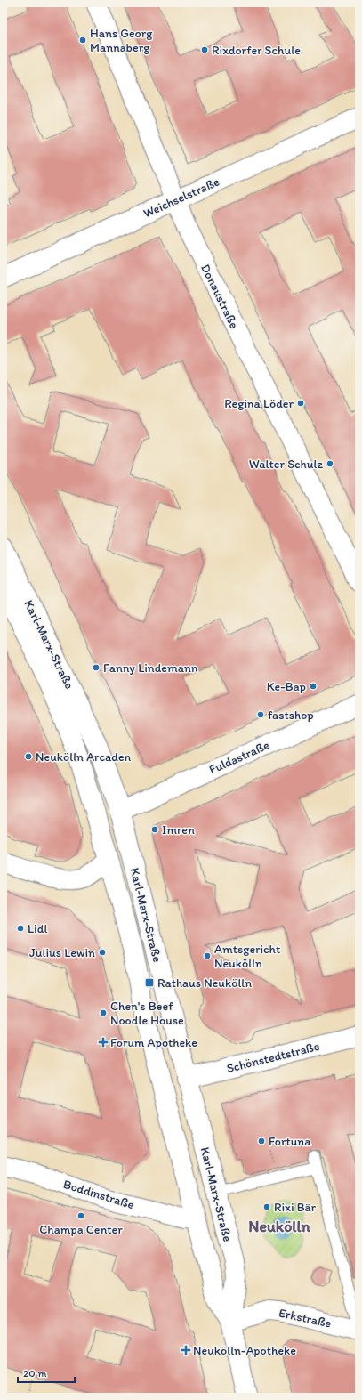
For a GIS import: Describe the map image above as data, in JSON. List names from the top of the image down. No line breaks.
{"streets":{"street":["Weichselstraße","Donaustraße","Karl-Marx-Straße","Fuldastraße","Schönstedtstraße","Boddinstraße","Erkstraße"]},"crossings":[["Weichselstraße","Donaustraße"],["Karl-Marx-Straße","Fuldastraße"],["Karl-Marx-Straße","Schönstedtstraße"],["Karl-Marx-Straße","Boddinstraße"],["Karl-Marx-Straße","Erkstraße"]],"districts":["Neukölln"],"places":{"other":["Hans Georg Mannaberg","Rixdorfer Schule","Regina Löder","Walter Schulz","Fanny Lindemann","Ke-Bap","fastshop","Neukölln Arcaden","Imren","Lidl","Julius Lewin","Amtsgericht Neukölln","Chen's Beef Noodle House","Fortuna","Rixi Bär","Champa Center"],"transit":["Rathaus Neukölln"],"health":["Forum Apotheke","Neukölln-Apotheke"]},"scale_bar":"20 m"}
